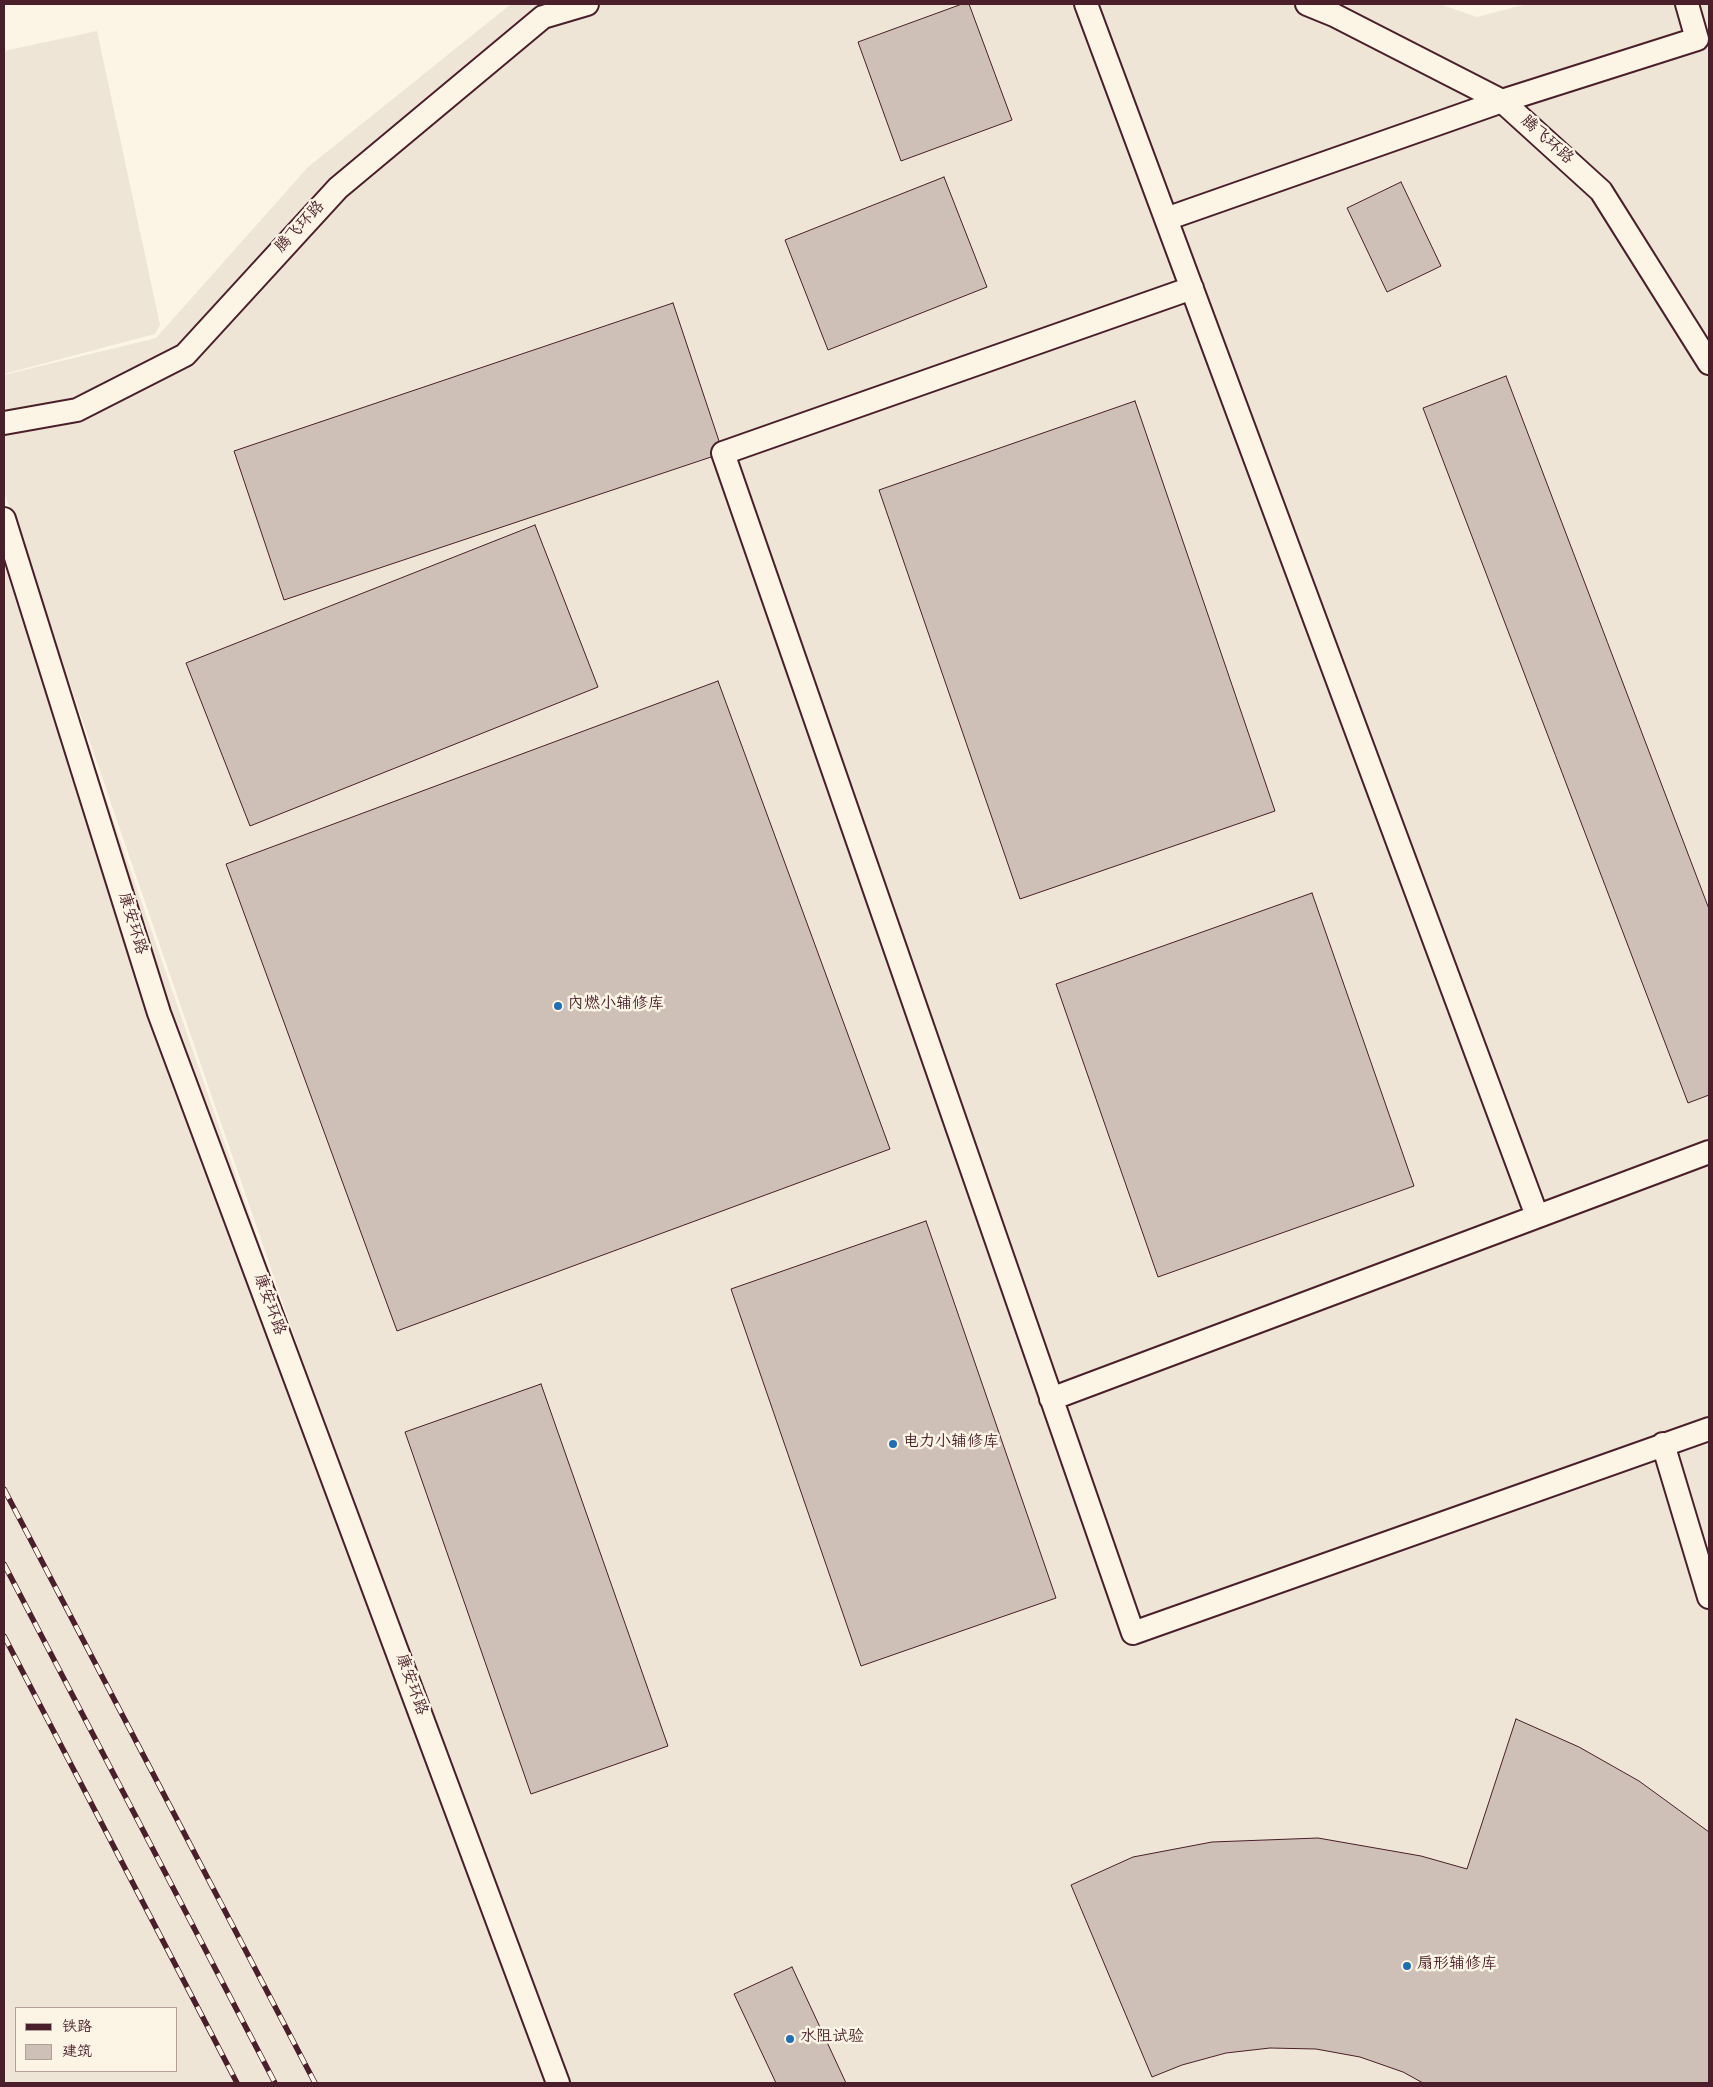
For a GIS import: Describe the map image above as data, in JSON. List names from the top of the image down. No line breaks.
{"streets":{"lane":["腾飞环路","康安环路"]},"places":["内燃小辅修库","电力小辅修库","扇形辅修库","水阻试验"],"legend":["铁路","建筑"]}
